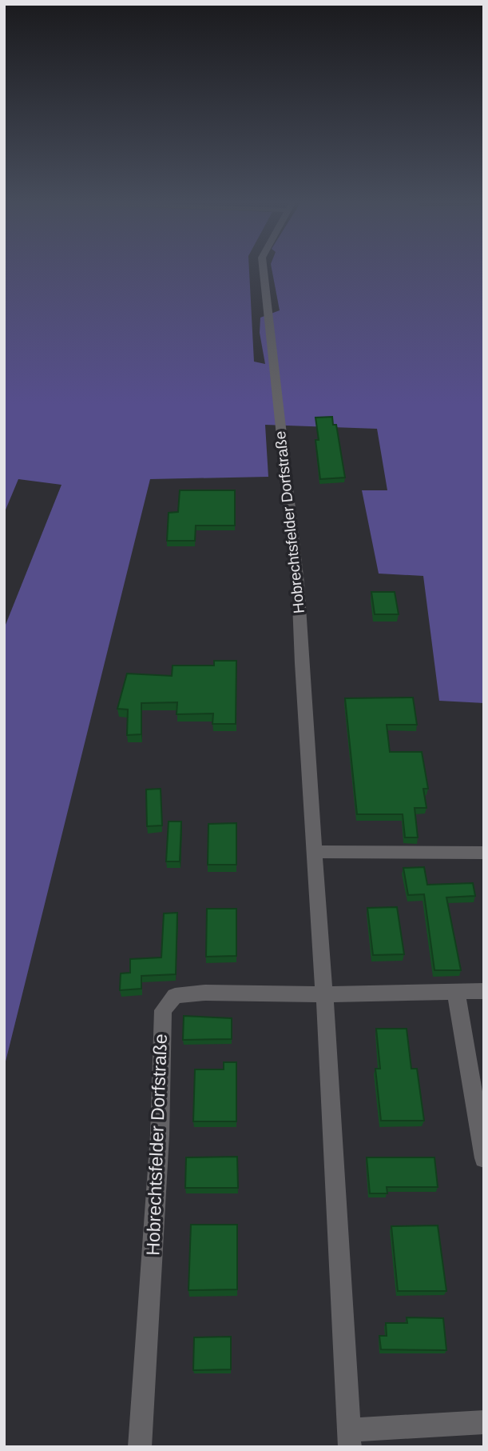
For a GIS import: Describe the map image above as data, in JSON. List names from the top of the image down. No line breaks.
{"streets":{"street":["Hobrechtsfelder Dorfstraße"]}}
